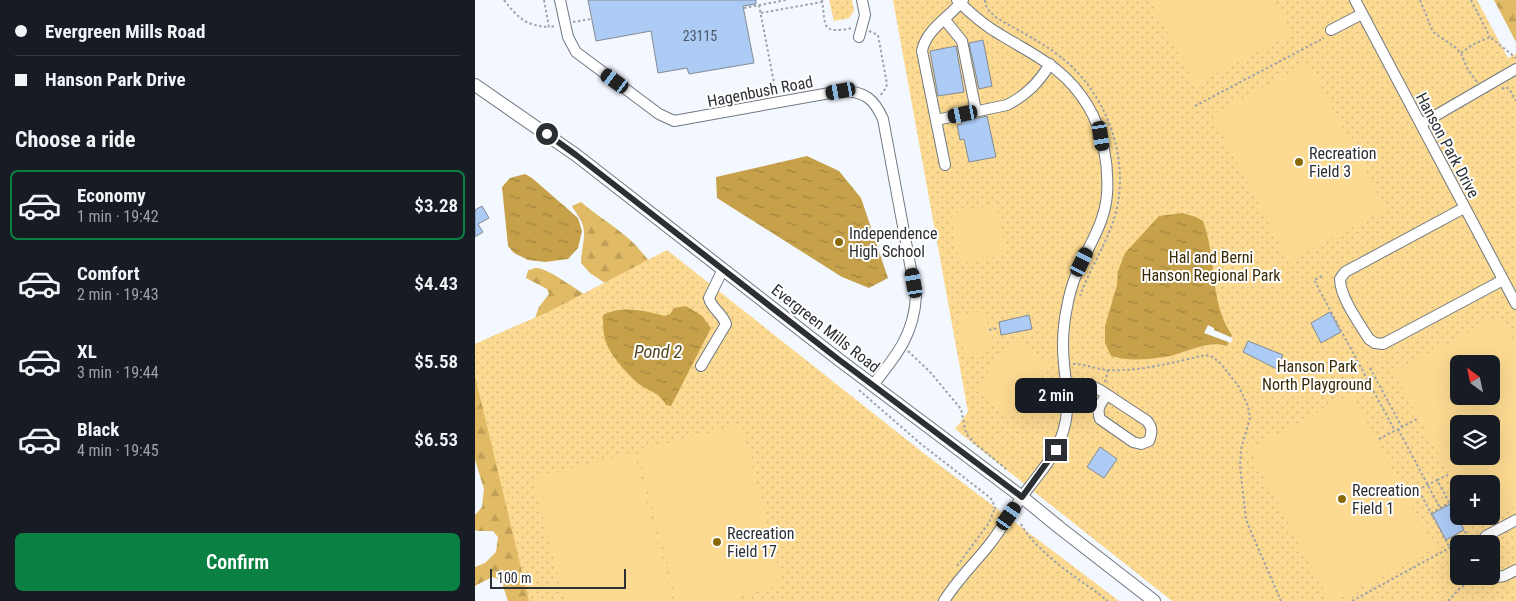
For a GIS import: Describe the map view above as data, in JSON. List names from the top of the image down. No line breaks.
{"streets":{"main road":["Evergreen Mills Road"],"street":["Hagenbush Road","Hanson Park Drive"]},"crossings":[["Hagenbush Road","Evergreen Mills Road"]],"water":["Pond 2"],"parks":["Hal and Berni Hanson Regional Park","Hanson Park North Playground"],"places":["Recreation Field 3","Independence High School","Recreation Field 1","Recreation Field 17"],"house_numbers":["23115"],"scale_bar":"100 m","north":"top left","page":{"banner":["Evergreen Mills Road","Hanson Park Drive"],"heading":"Choose a ride","list":[{"name":"Economy","note":"1 min · 19:42","value":"$3.28"},{"name":"Comfort","note":"2 min · 19:43","value":"$4.43"},{"name":"XL","note":"3 min · 19:44","value":"$5.58"},{"name":"Black","note":"4 min · 19:45","value":"$6.53"}],"map_buttons":["+","−"],"bubble":"2 min","buttons":"Confirm","scale":"100 m"}}
